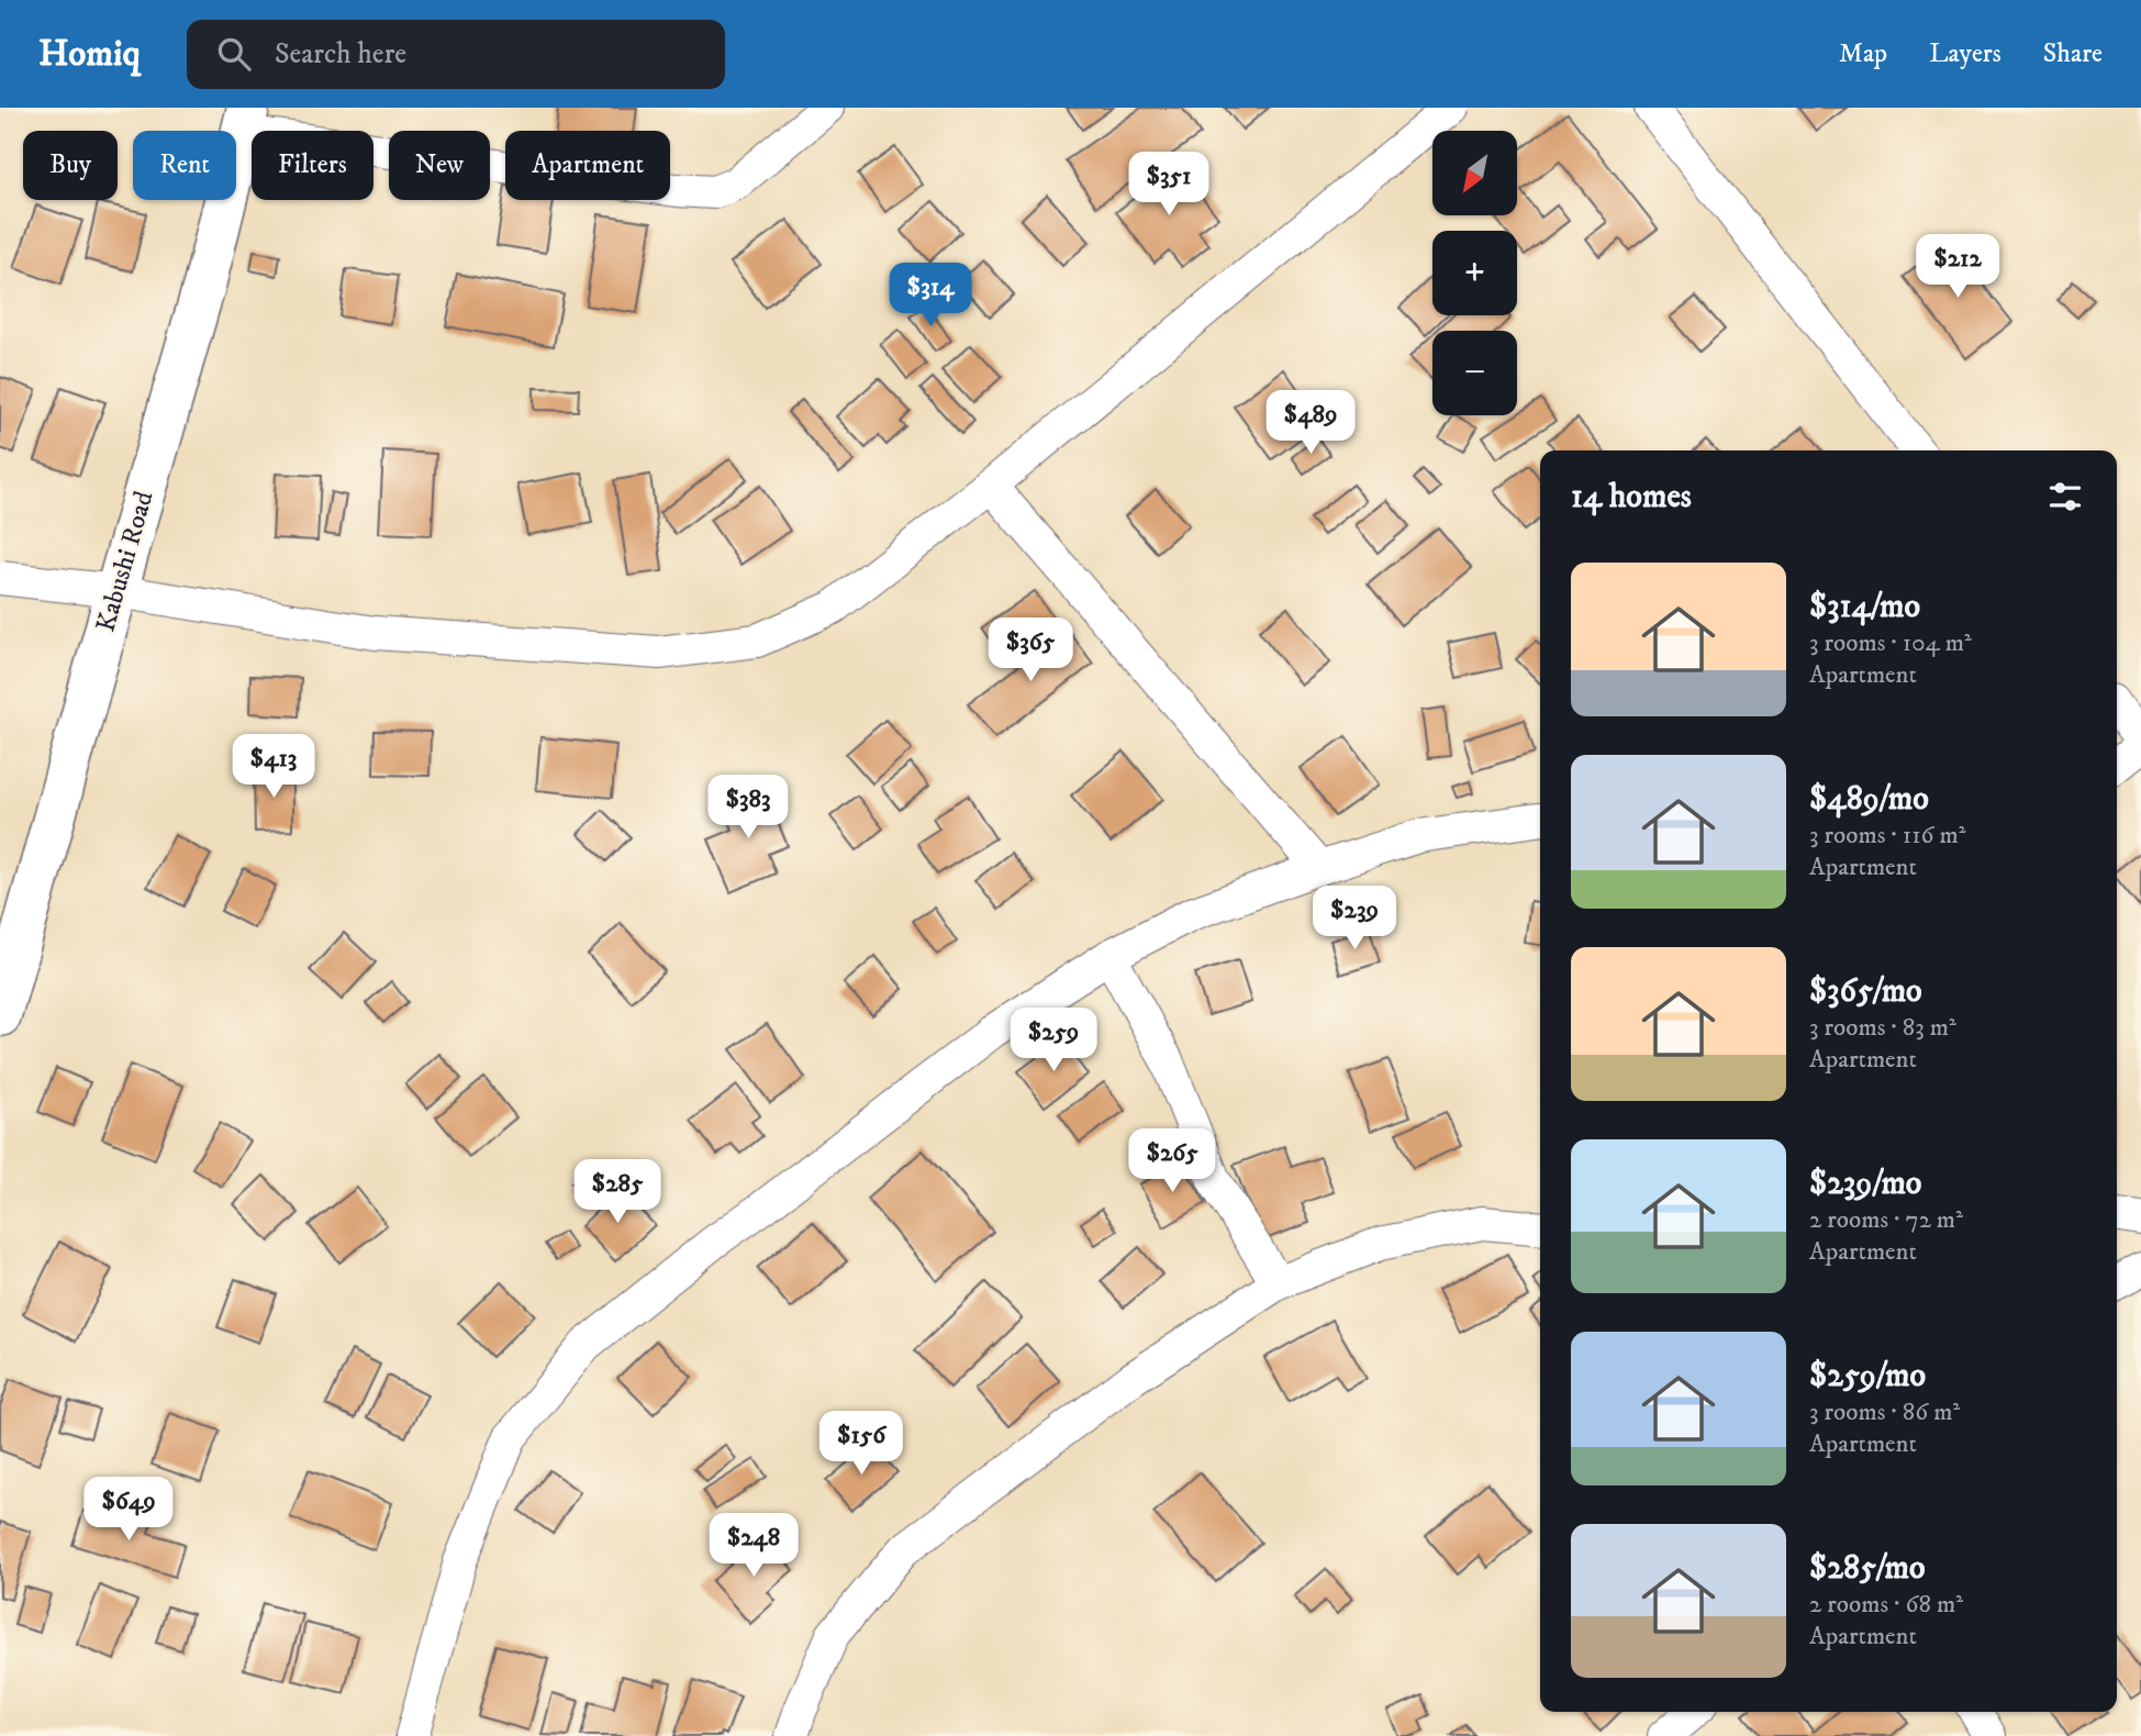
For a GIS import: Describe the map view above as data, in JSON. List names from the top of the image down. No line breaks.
{"streets":{"main road":["Kabushi Road"]},"north":"bottom left","page":{"header":"Homiq","search":"Search here","nav":["Map","Layers","Share"],"map_buttons":["+","−"],"chip":["Buy","Rent","Filters","New","Apartment"],"price":["$351","$212","$314","$489","$365","$413","$383","$239","$259","$265","$285","$156","$649","$248"],"heading":"14 homes","list":[{"name":"$314/mo","note":"3 rooms · 104 m² · Apartment"},{"name":"$489/mo","note":"3 rooms · 116 m² · Apartment"},{"name":"$365/mo","note":"3 rooms · 83 m² · Apartment"},{"name":"$239/mo","note":"2 rooms · 72 m² · Apartment"},{"name":"$259/mo","note":"3 rooms · 86 m² · Apartment"},{"name":"$285/mo","note":"2 rooms · 68 m² · Apartment"}]}}
